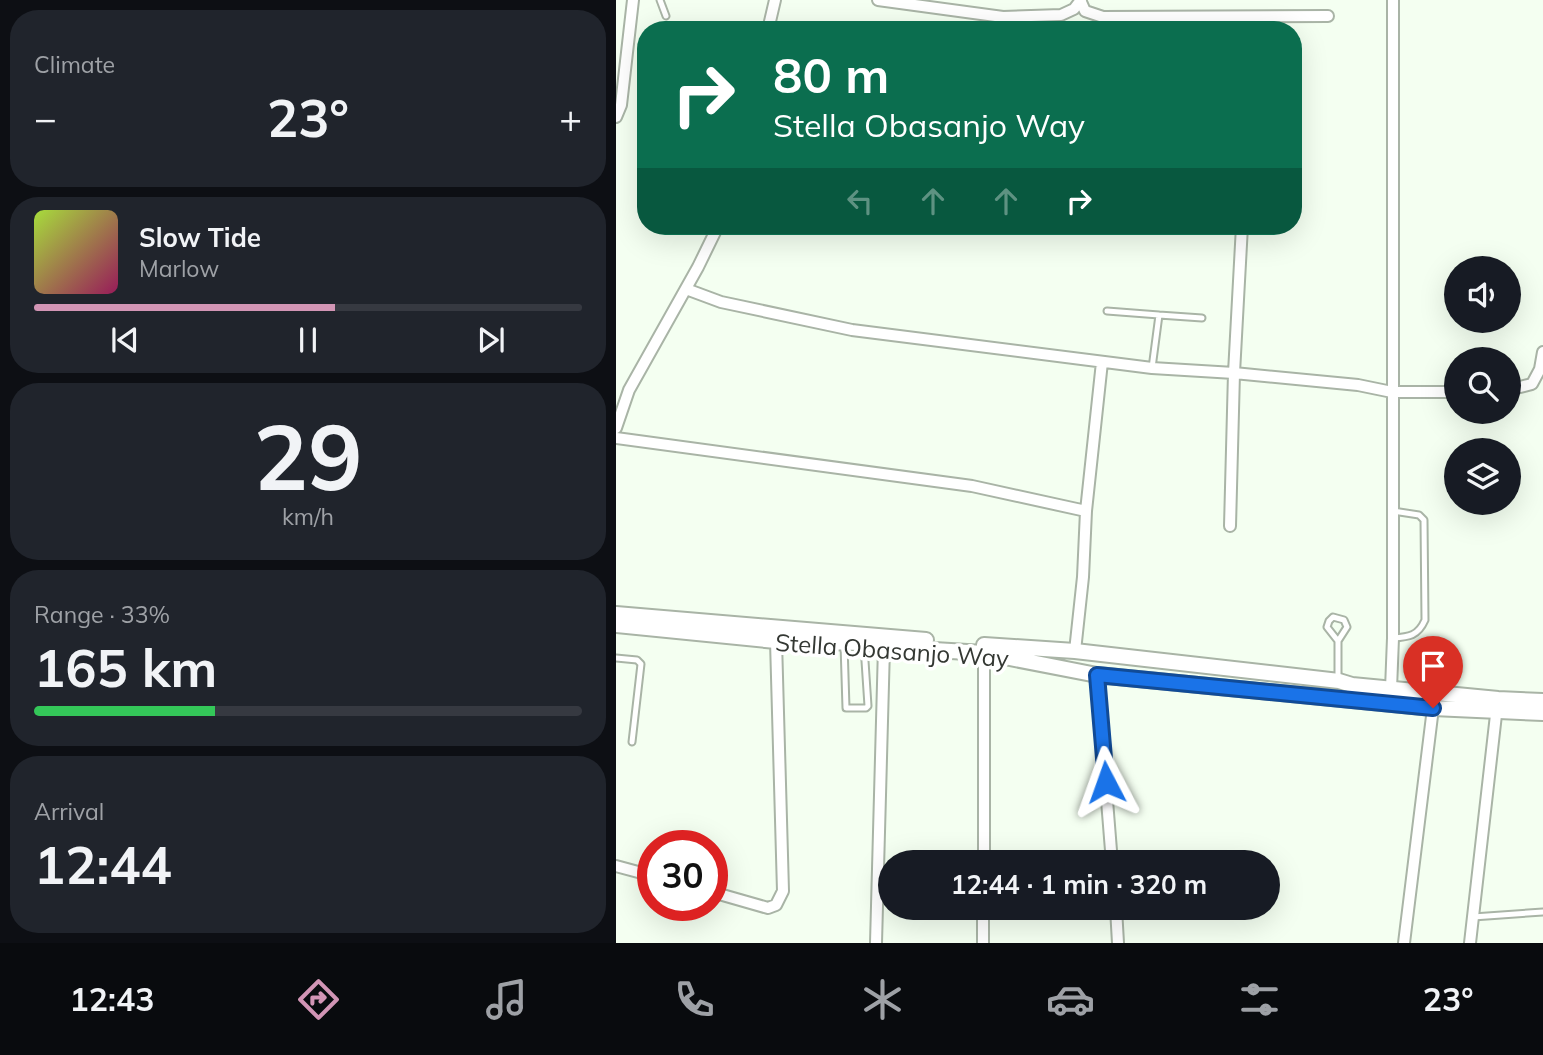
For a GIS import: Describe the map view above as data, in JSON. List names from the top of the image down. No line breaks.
{"streets":{"street":["Stella Obasanjo Way"]},"page":{"tile":["Climate",["29","km/h"],["Range · 33%","165 km"],["Arrival","12:44"]],"turn":["80 m","Stella Obasanjo Way"],"heat":["−","23°","+"],"song":["Slow Tide","Marlow"],"limit":"30","trip":"12:44 · 1 min · 320 m","tabs":["12:43","23°"]}}
